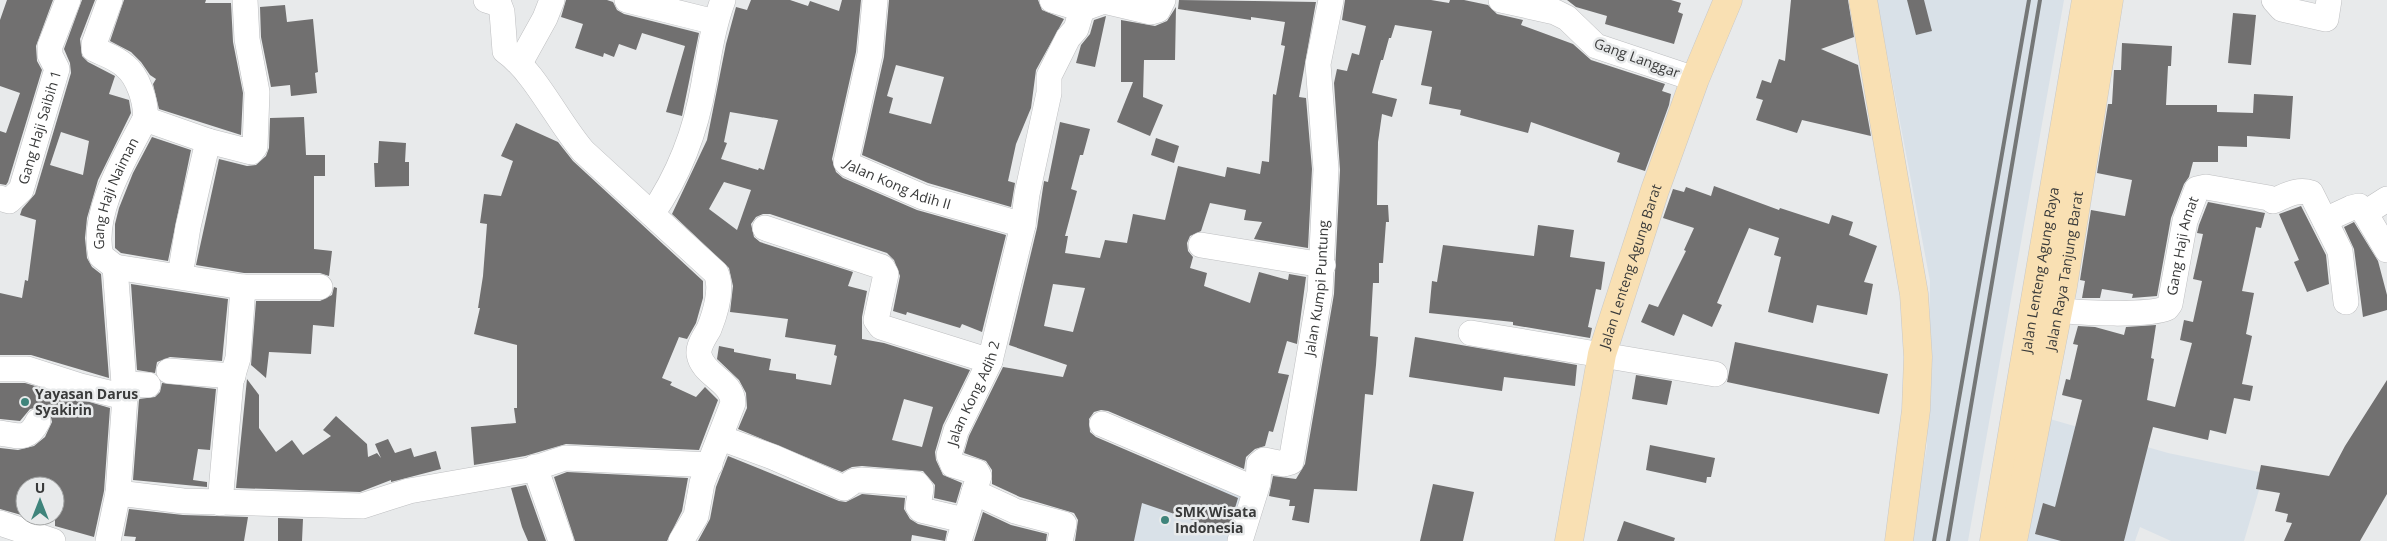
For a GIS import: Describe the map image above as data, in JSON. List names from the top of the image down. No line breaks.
{"streets":{"main road":["Jalan Lenteng Agung Barat","Jalan Lenteng Agung Raya","Jalan Raya Tanjung Barat"],"street":["Gang Langgar","Gang Haji Saibih 1","Jalan Kong Adih II","Gang Haji Naiman","Gang Haji Amat","Jalan Kumpi Puntung","Jalan Kong Adih 2"]},"crossings":[["Gang Langgar","Jalan Lenteng Agung Barat"],["Jalan Kong Adih II","Jalan Kong Adih 2"],["Gang Haji Amat","Jalan Lenteng Agung Raya"],["Gang Haji Amat","Jalan Raya Tanjung Barat"],["Jalan Lenteng Agung Raya","Jalan Raya Tanjung Barat"]],"places":["Yayasan Darus Syakirin","SMK Wisata Indonesia"],"north":"top"}
